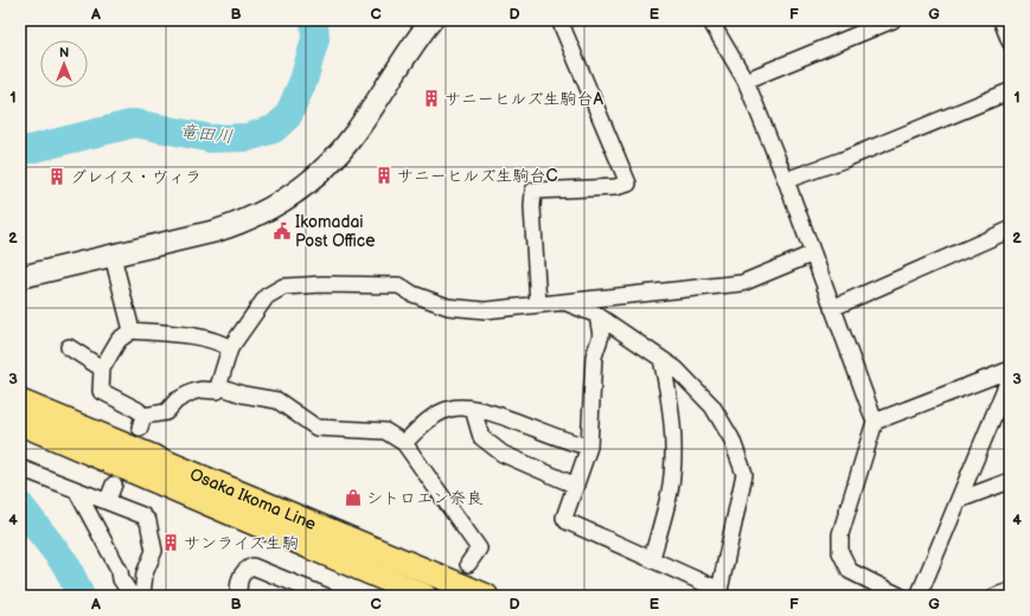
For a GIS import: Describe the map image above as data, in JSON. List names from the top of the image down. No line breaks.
{"streets":{"main road":["Osaka Ikoma Line"]},"water":["竜田川"],"places":{"building":["サニーヒルズ生駒台A","サニーヒルズ生駒台C","グレイス・ヴィラ","サンライズ生駒"],"public building":["Ikomadai Post Office"],"shop":["シトロエン奈良"]},"north":"top","grid":{"columns":["A","B","C","D","E","F","G"],"rows":["1","2","3","4"]}}
